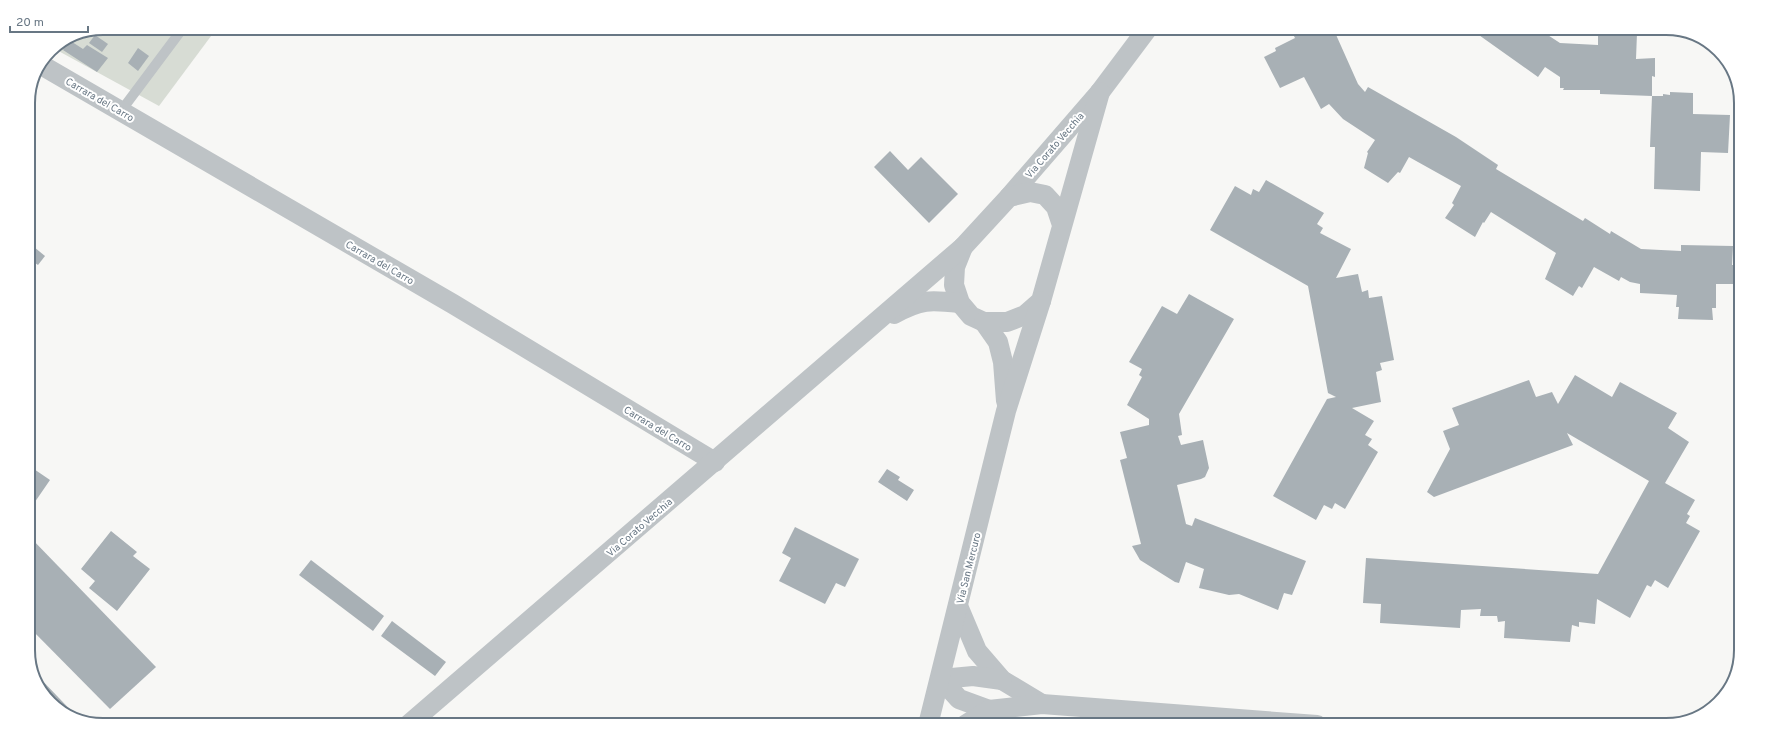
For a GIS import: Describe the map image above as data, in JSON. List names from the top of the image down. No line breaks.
{"streets":{"street":["Carrara del Carro","Via Corato Vecchia","Via San Mercuro"]},"crossings":[["Carrara del Carro","Via Corato Vecchia"],["Via Corato Vecchia","Via San Mercuro"]],"scale_bar":"20 m"}
